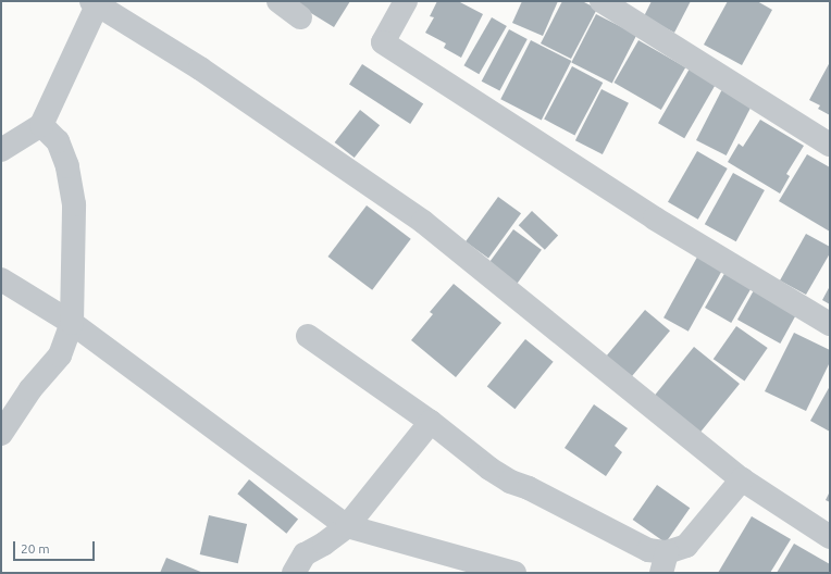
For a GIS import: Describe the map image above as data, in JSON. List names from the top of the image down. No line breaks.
{"scale_bar":"20 m"}
